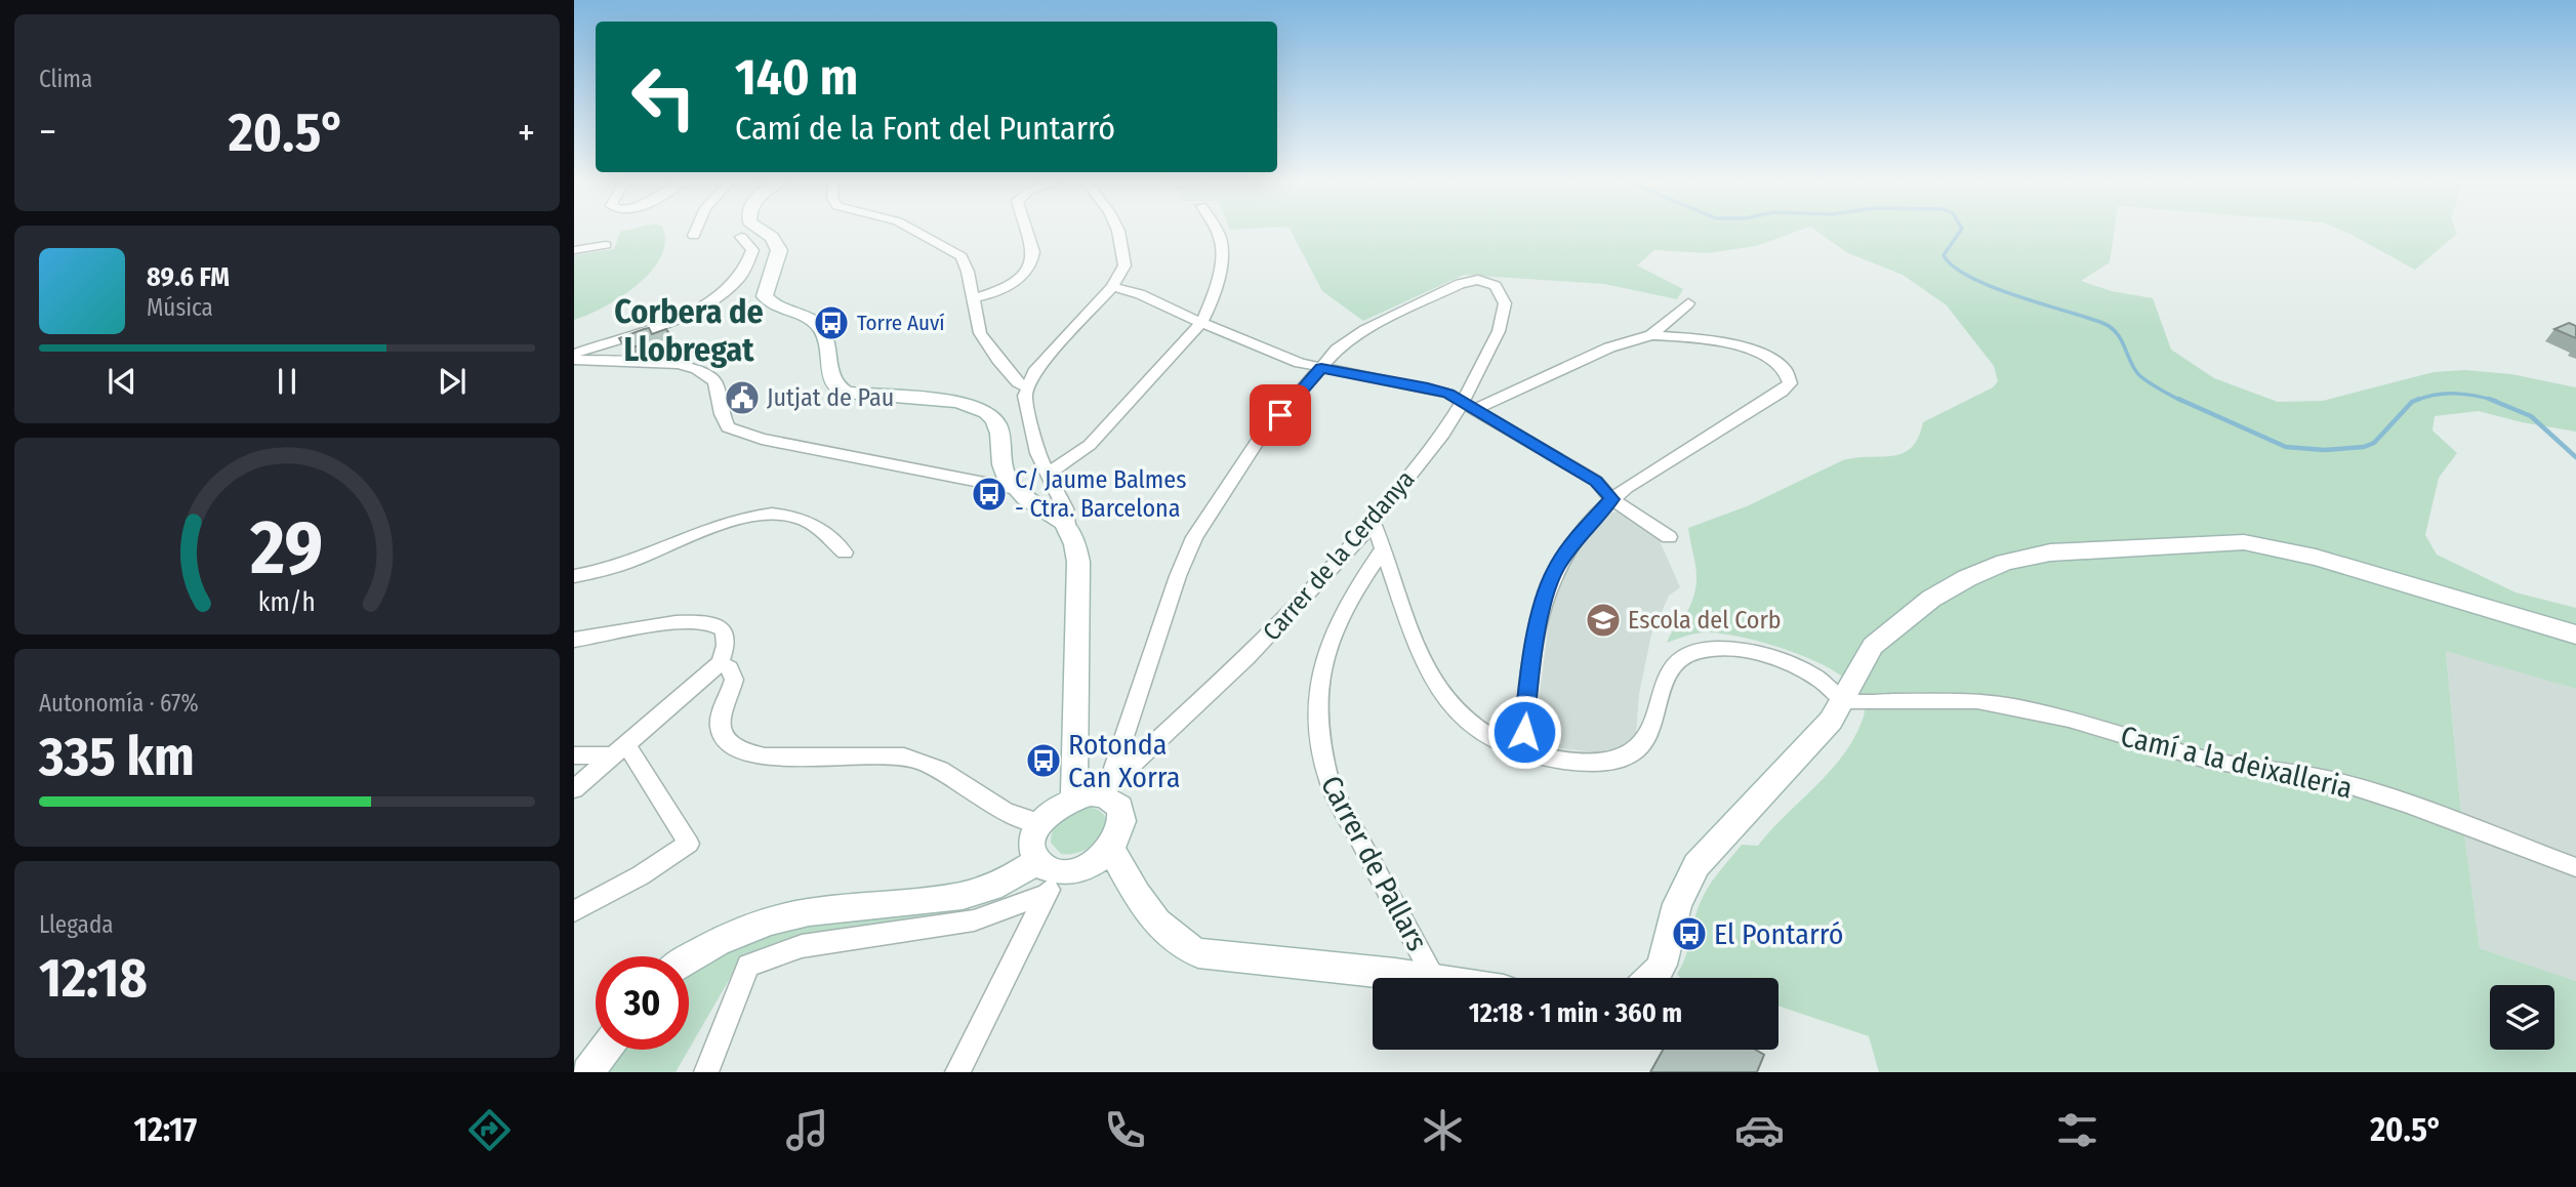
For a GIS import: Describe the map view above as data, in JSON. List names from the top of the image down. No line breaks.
{"streets":{"street":["Carrer de la Cerdanya","Camí a la deixalleria","Carrer de Pallars"]},"districts":["Corbera de Llobregat"],"places":{"bus stop":["Torre Auví","C/ Jaume Balmes - Ctra. Barcelona","Rotonda Can Xorra","El Pontarró"],"public building":["Jutjat de Pau"],"school or university":["Escola del Corb"]},"page":{"tile":["Clima",["Autonomía · 67%","335 km"],["Llegada","12:18"]],"turn":["140 m","Camí de la Font del Puntarró"],"heat":["−","20.5°","+"],"song":["89.6 FM","Música"],"limit":"30","trip":"12:18 · 1 min · 360 m","tabs":["12:17","20.5°"],"gauge":["29","km/h"]}}
